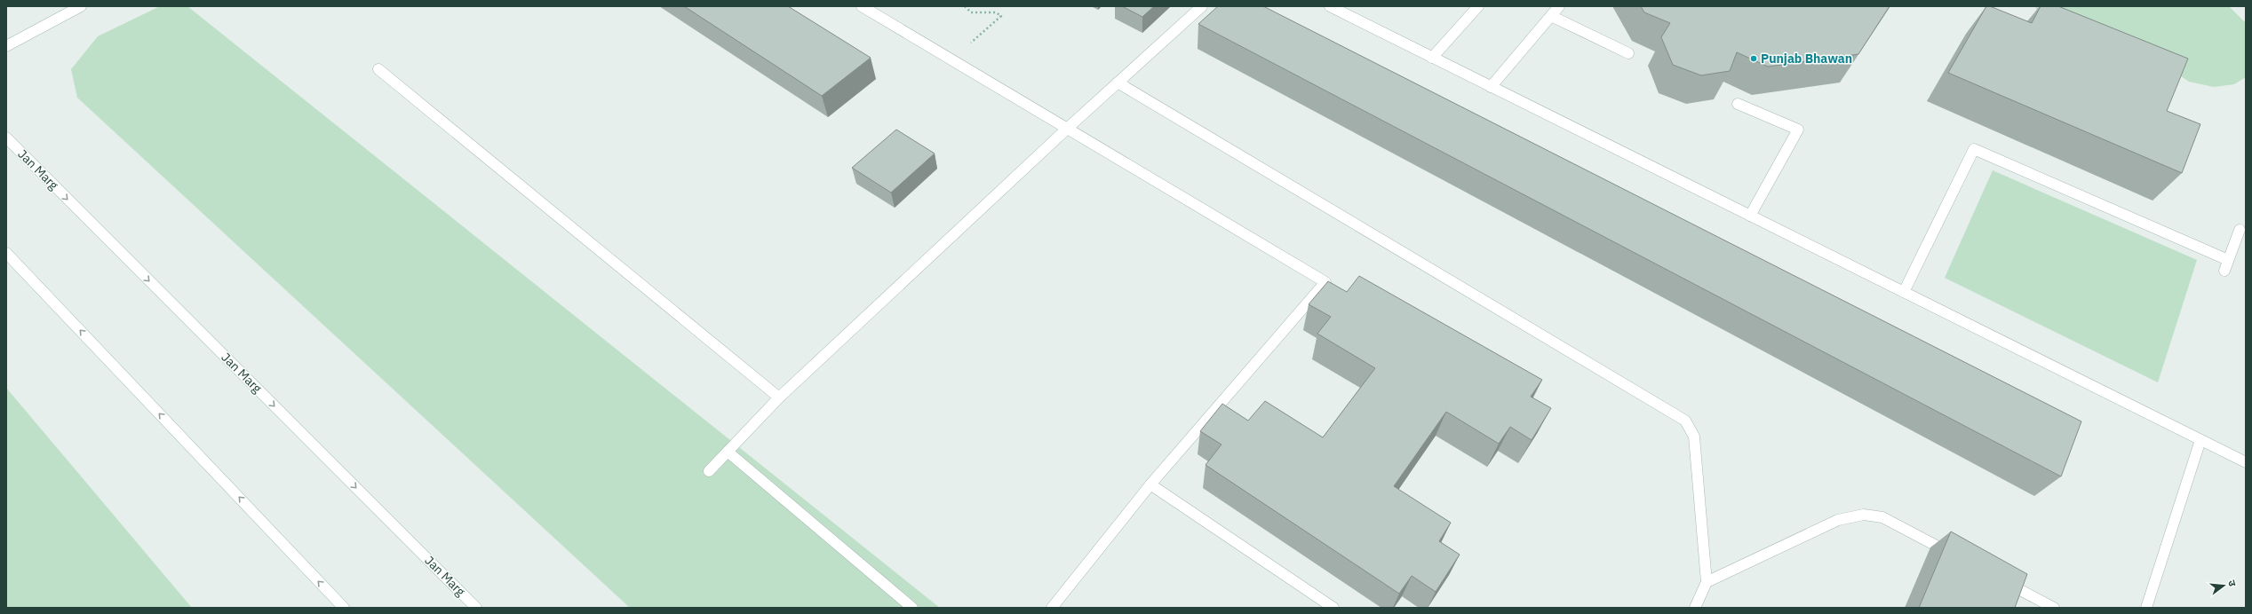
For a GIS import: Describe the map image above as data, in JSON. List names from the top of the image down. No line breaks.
{"streets":{"street":["Jan Marg"]},"places":["Punjab Bhawan"],"north":"right"}
